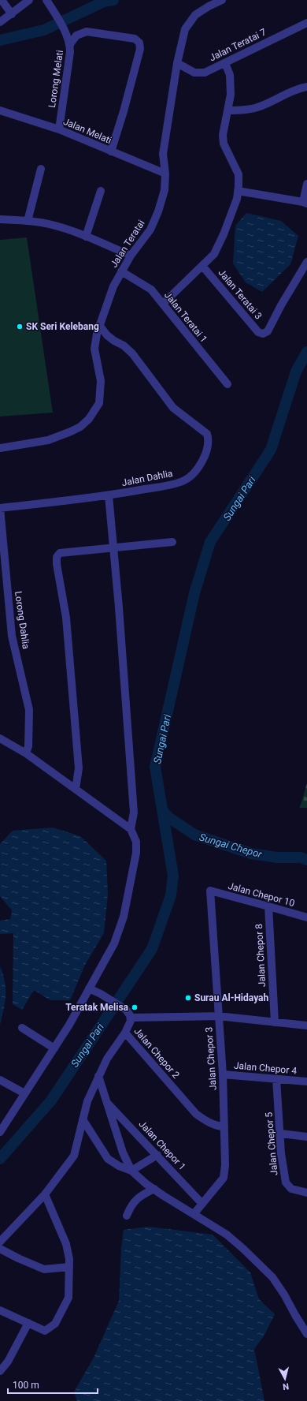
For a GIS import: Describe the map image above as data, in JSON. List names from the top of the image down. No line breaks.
{"streets":{"street":["Jalan Teratai 7","Lorong Melati","Jalan Melati","Jalan Teratai","Jalan Teratai 3","Jalan Teratai 1","Jalan Dahlia","Lorong Dahlia","Jalan Chepor 10","Jalan Chepor 8","Jalan Chepor 2","Jalan Chepor 3","Jalan Chepor 4","Jalan Chepor 5","Jalan Chepor 1"]},"crossings":[["Jalan Teratai 7","Jalan Teratai"],["Lorong Melati","Jalan Melati"],["Jalan Melati","Jalan Teratai"],["Jalan Teratai","Jalan Teratai 1"],["Jalan Teratai","Jalan Dahlia"],["Jalan Dahlia","Lorong Dahlia"],["Jalan Chepor 10","Jalan Chepor 8"],["Jalan Chepor 10","Jalan Chepor 3"],["Jalan Chepor 2","Jalan Chepor 3"],["Jalan Chepor 3","Jalan Chepor 4"],["Jalan Chepor 3","Jalan Chepor 1"],["Jalan Chepor 4","Jalan Chepor 5"]],"water":["Sungai Pari","Sungai Chepor"],"places":["SK Seri Kelebang","Surau Al-Hidayah","Teratak Melisa"],"scale_bar":"100 m","north":"bottom"}
